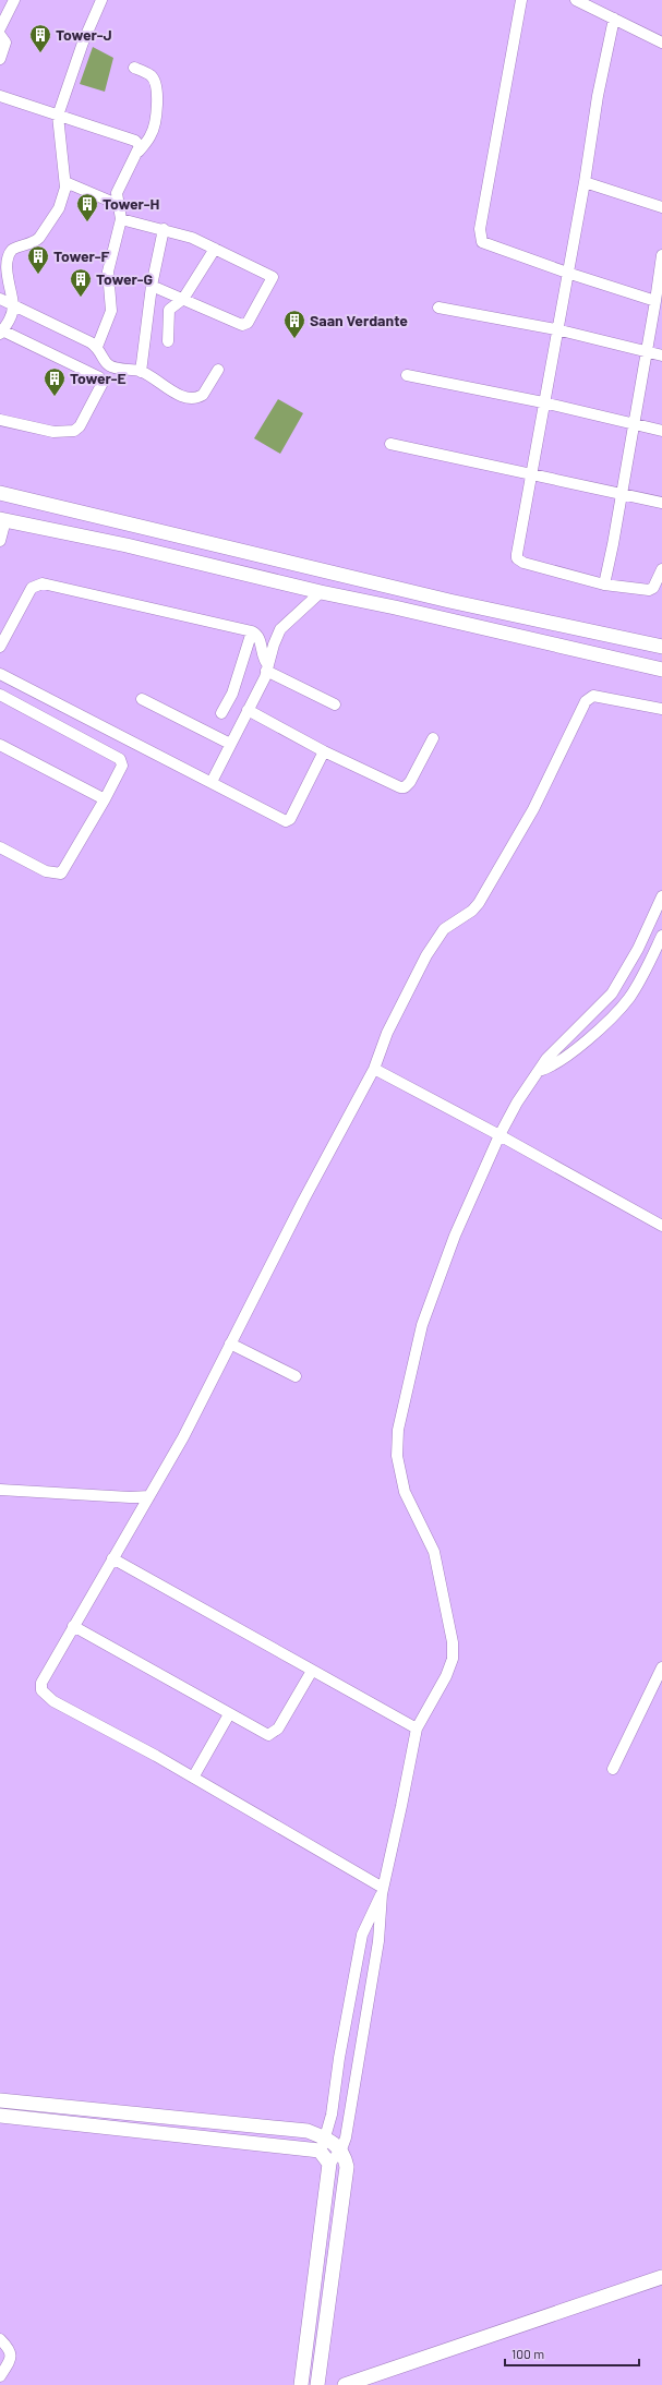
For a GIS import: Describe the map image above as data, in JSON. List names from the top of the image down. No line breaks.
{"places":{"building":["Tower-J","Tower-H","Tower-F","Tower-G","Saan Verdante","Tower-E"]},"scale_bar":"100 m"}
